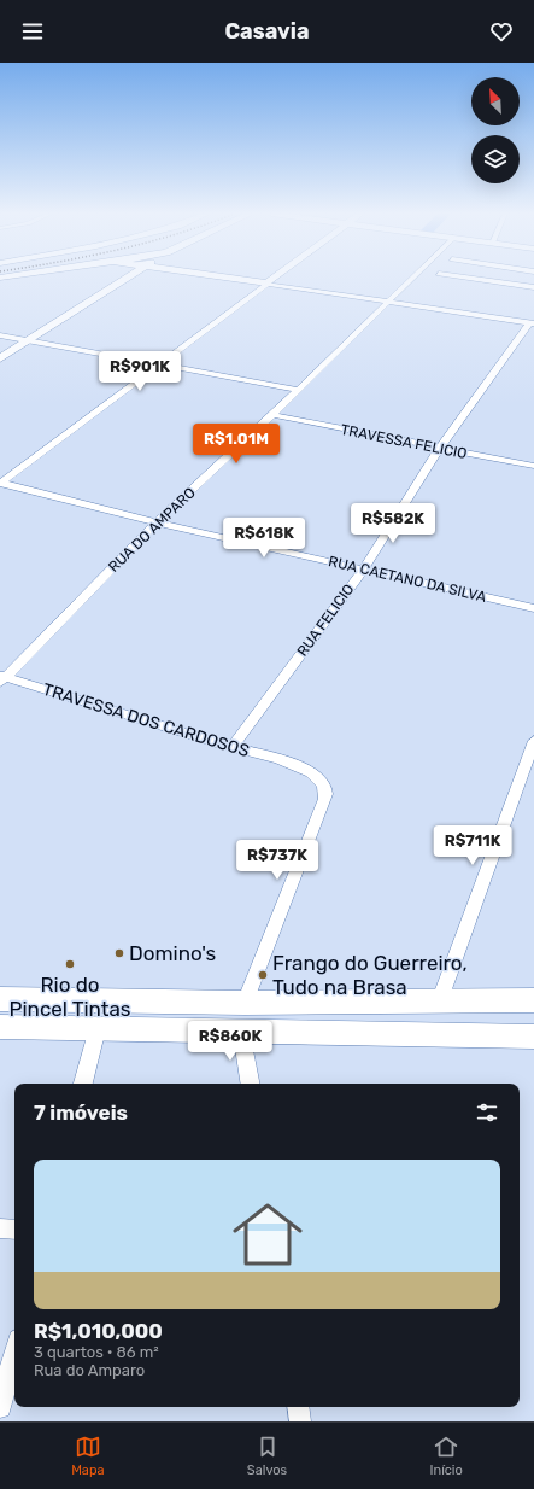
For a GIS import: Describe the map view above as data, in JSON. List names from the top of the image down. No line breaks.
{"streets":{"street":["TRAVESSA FELICIO","RUA DO AMPARO","RUA CAETANO DA SILVA","RUA FELICIO","TRAVESSA DOS CARDOSOS"]},"crossings":[["TRAVESSA FELICIO","RUA DO AMPARO"],["TRAVESSA FELICIO","RUA FELICIO"],["RUA DO AMPARO","RUA CAETANO DA SILVA"],["RUA DO AMPARO","TRAVESSA DOS CARDOSOS"],["RUA CAETANO DA SILVA","RUA FELICIO"],["RUA FELICIO","TRAVESSA DOS CARDOSOS"]],"places":["Domino's","Rio do Pincel Tintas","Frango do Guerreiro, Tudo na Brasa"],"north":"top left","page":{"header":"Casavia","price":["R$901K","R$1.01M","R$582K","R$618K","R$711K","R$737K","R$860K"],"heading":"7 imóveis","list":[{"name":"R$1,010,000","note":"3 quartos · 86 m² · Rua do Amparo"}],"tabs":["Mapa","Salvos","Início"]}}
